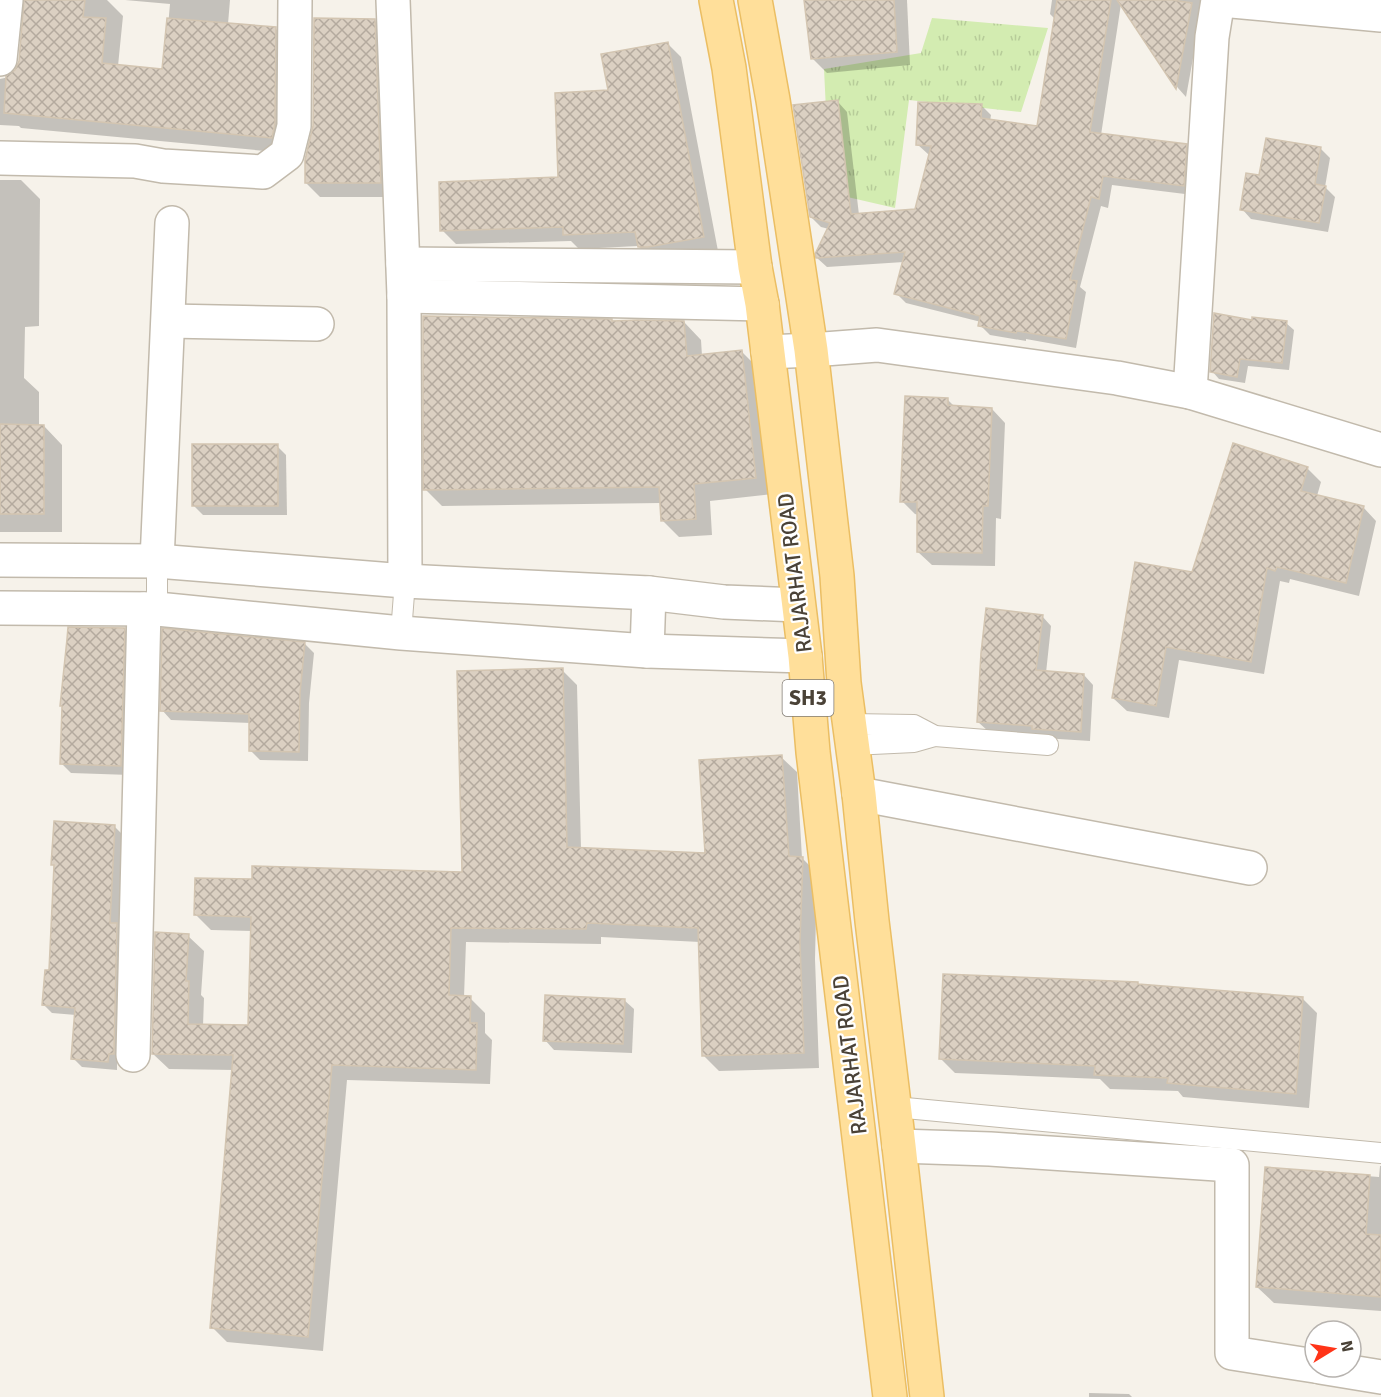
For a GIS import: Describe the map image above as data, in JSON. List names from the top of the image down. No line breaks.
{"streets":{"main road":["RAJARHAT ROAD","SH3"]},"north":"right"}
